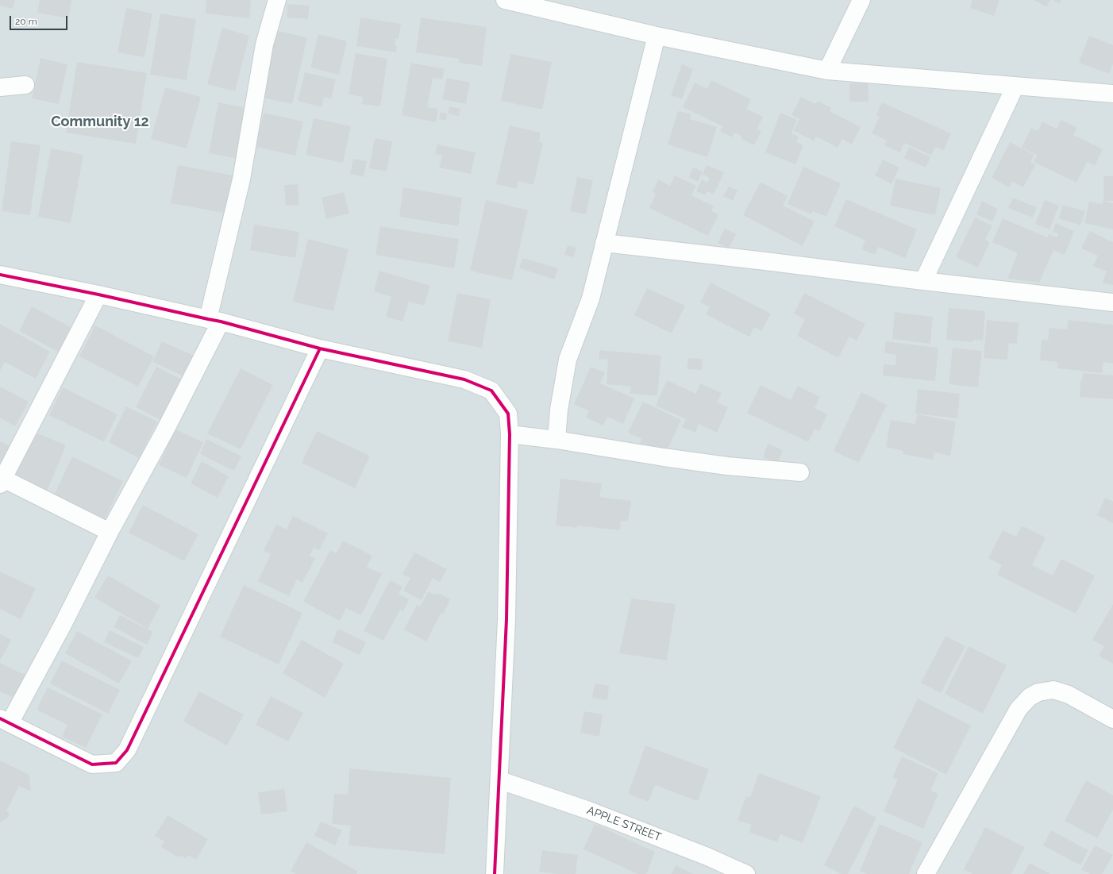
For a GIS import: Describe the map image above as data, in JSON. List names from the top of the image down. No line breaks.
{"streets":{"street":["APPLE STREET"]},"districts":["Community 12"],"scale_bar":"20 m"}
